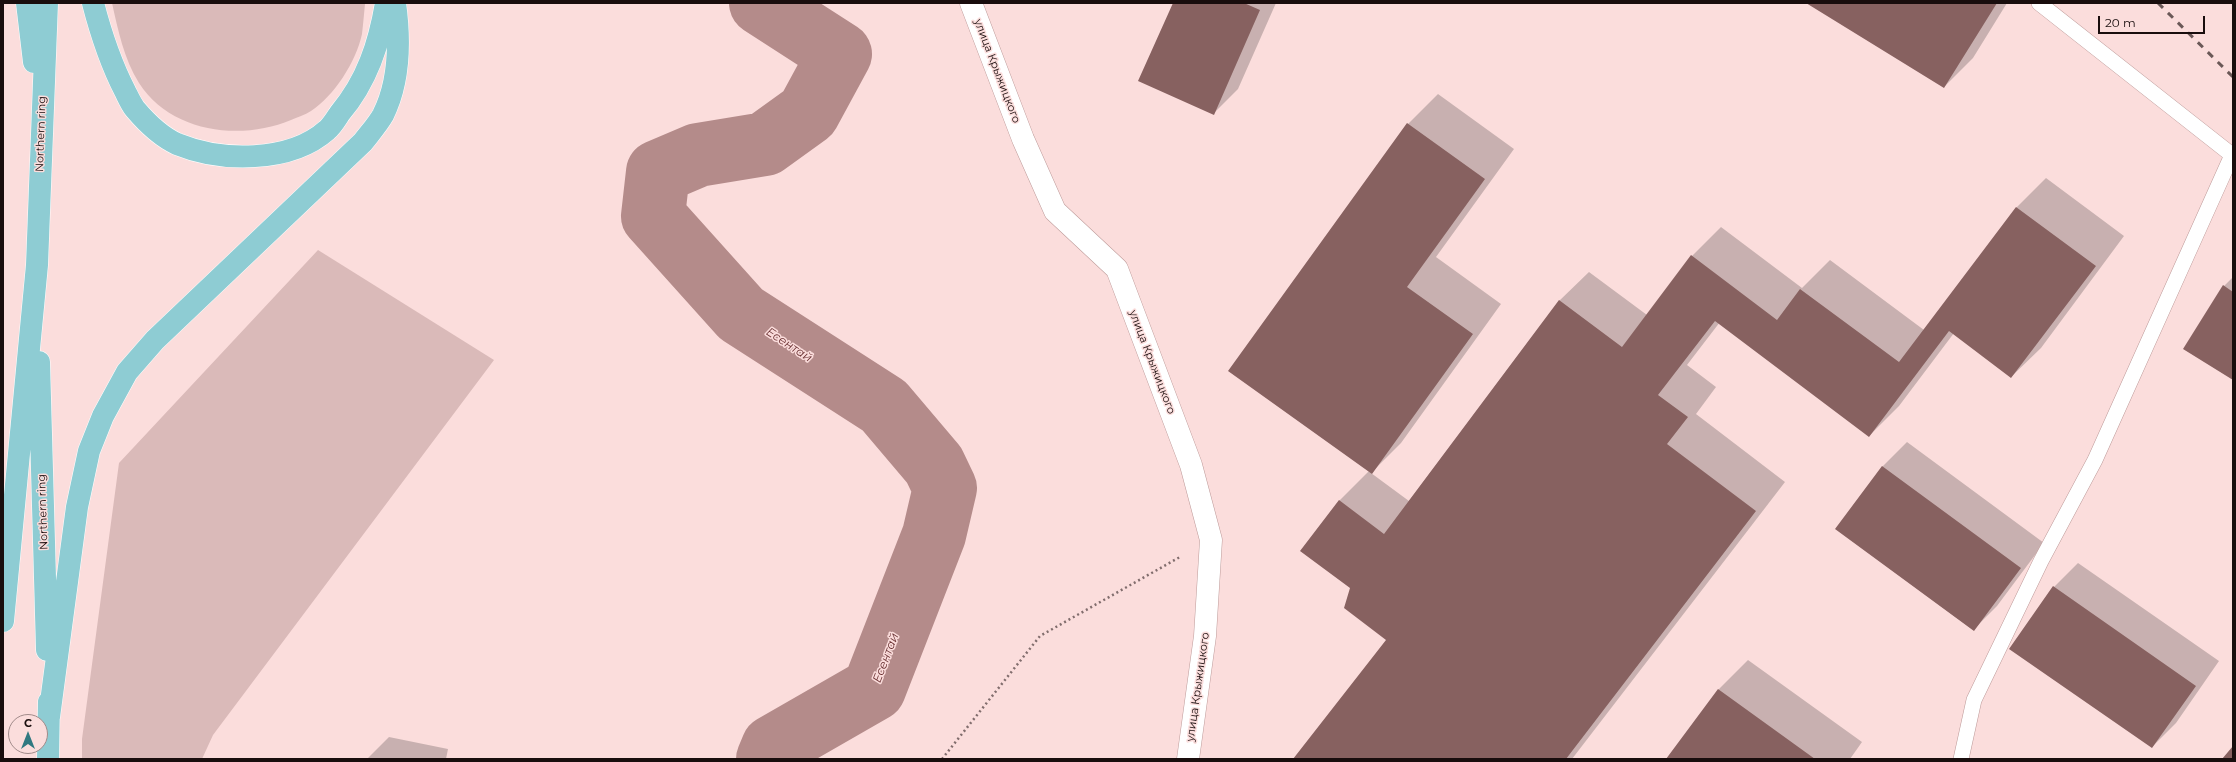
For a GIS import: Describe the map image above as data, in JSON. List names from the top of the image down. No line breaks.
{"streets":{"main road":["Northern ring"],"street":["улица Крыжицкого"]},"water":["Есентай"],"scale_bar":"20 m","north":"top"}
